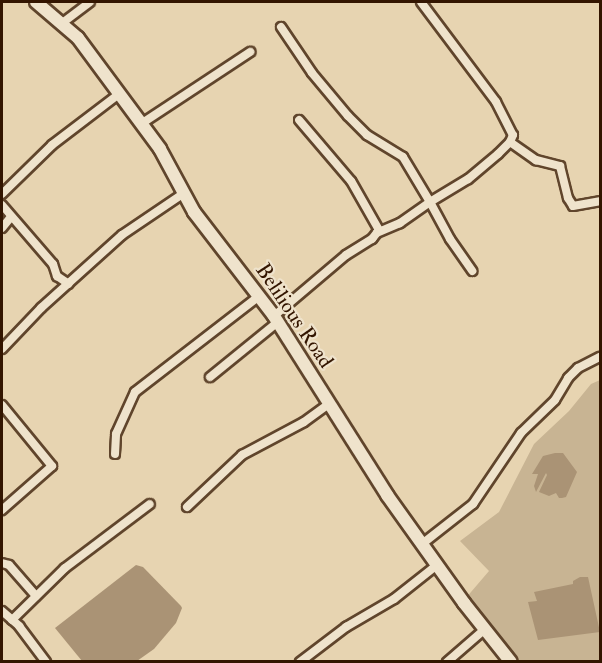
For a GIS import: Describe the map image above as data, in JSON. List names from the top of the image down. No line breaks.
{"streets":{"main road":["Belilious Road"]}}
